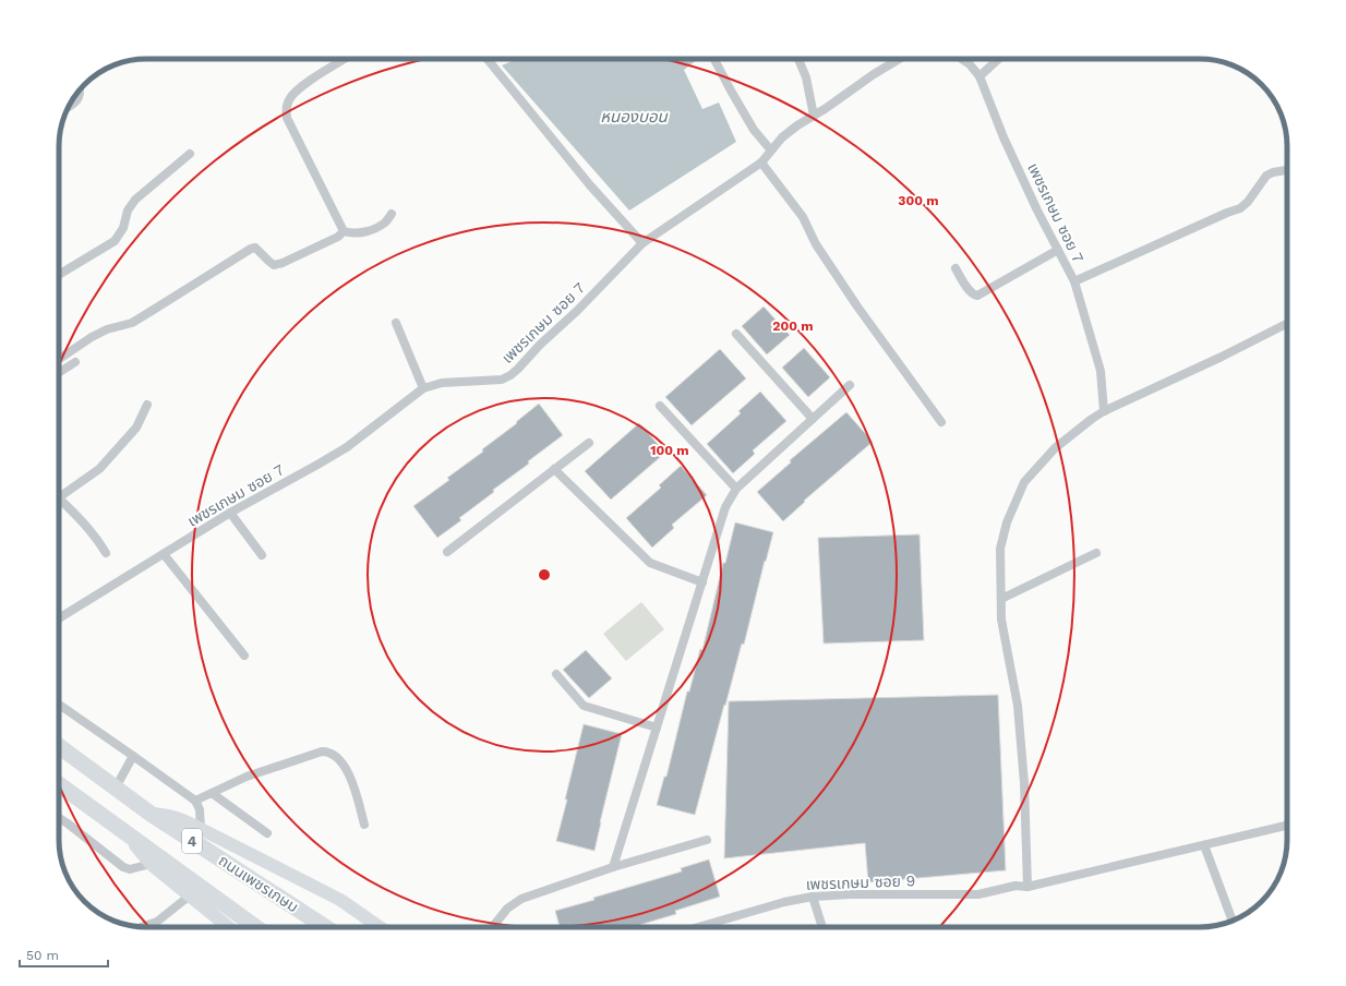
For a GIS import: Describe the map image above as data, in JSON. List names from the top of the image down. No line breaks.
{"streets":{"highway":["4","ถนนเพชรเกษม"],"street":["เพชรเกษม ซอย 7","เพชรเกษม ซอย 9"]},"crossings":[["4","ถนนเพชรเกษม"]],"water":["หนองบอน"],"scale_bar":"50 m","rings":["300 m","200 m","100 m"]}
